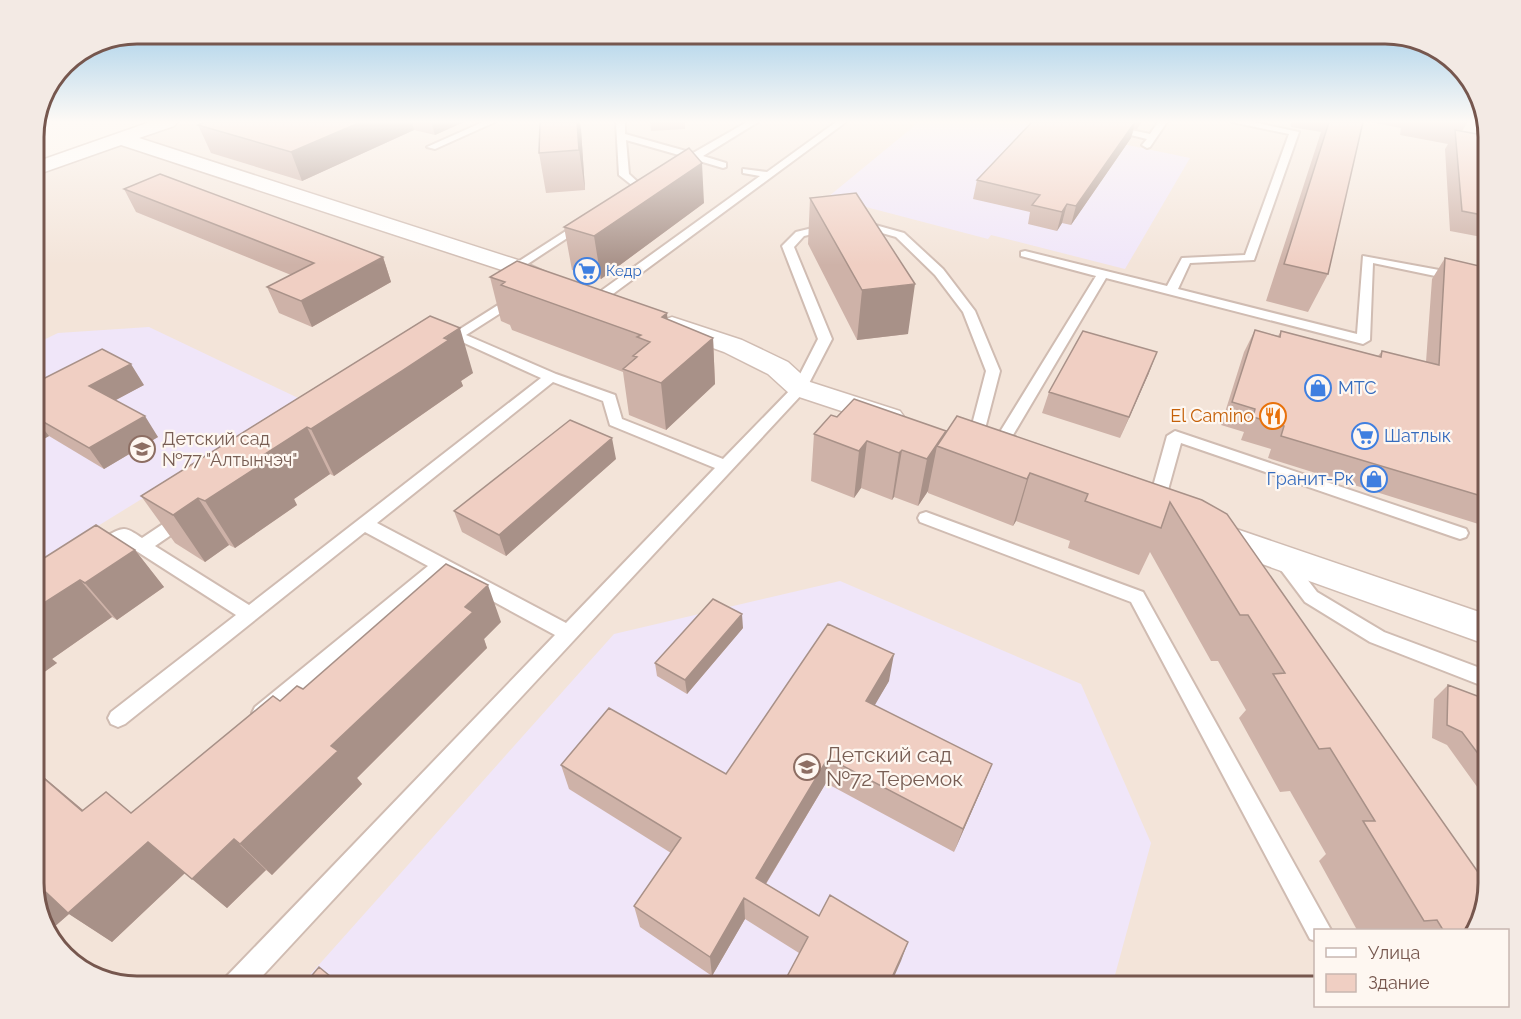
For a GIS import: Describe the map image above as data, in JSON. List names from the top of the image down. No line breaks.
{"places":{"supermarket":["Кедр","Шатлык"],"shop":["МТС","Гранит-Рк"],"restaurant":["El Camino"],"school or university":["Детский сад №77 \"Алтынчэч\"","Детский сад №72 Теремок"]},"legend":["Улица","Здание"]}
